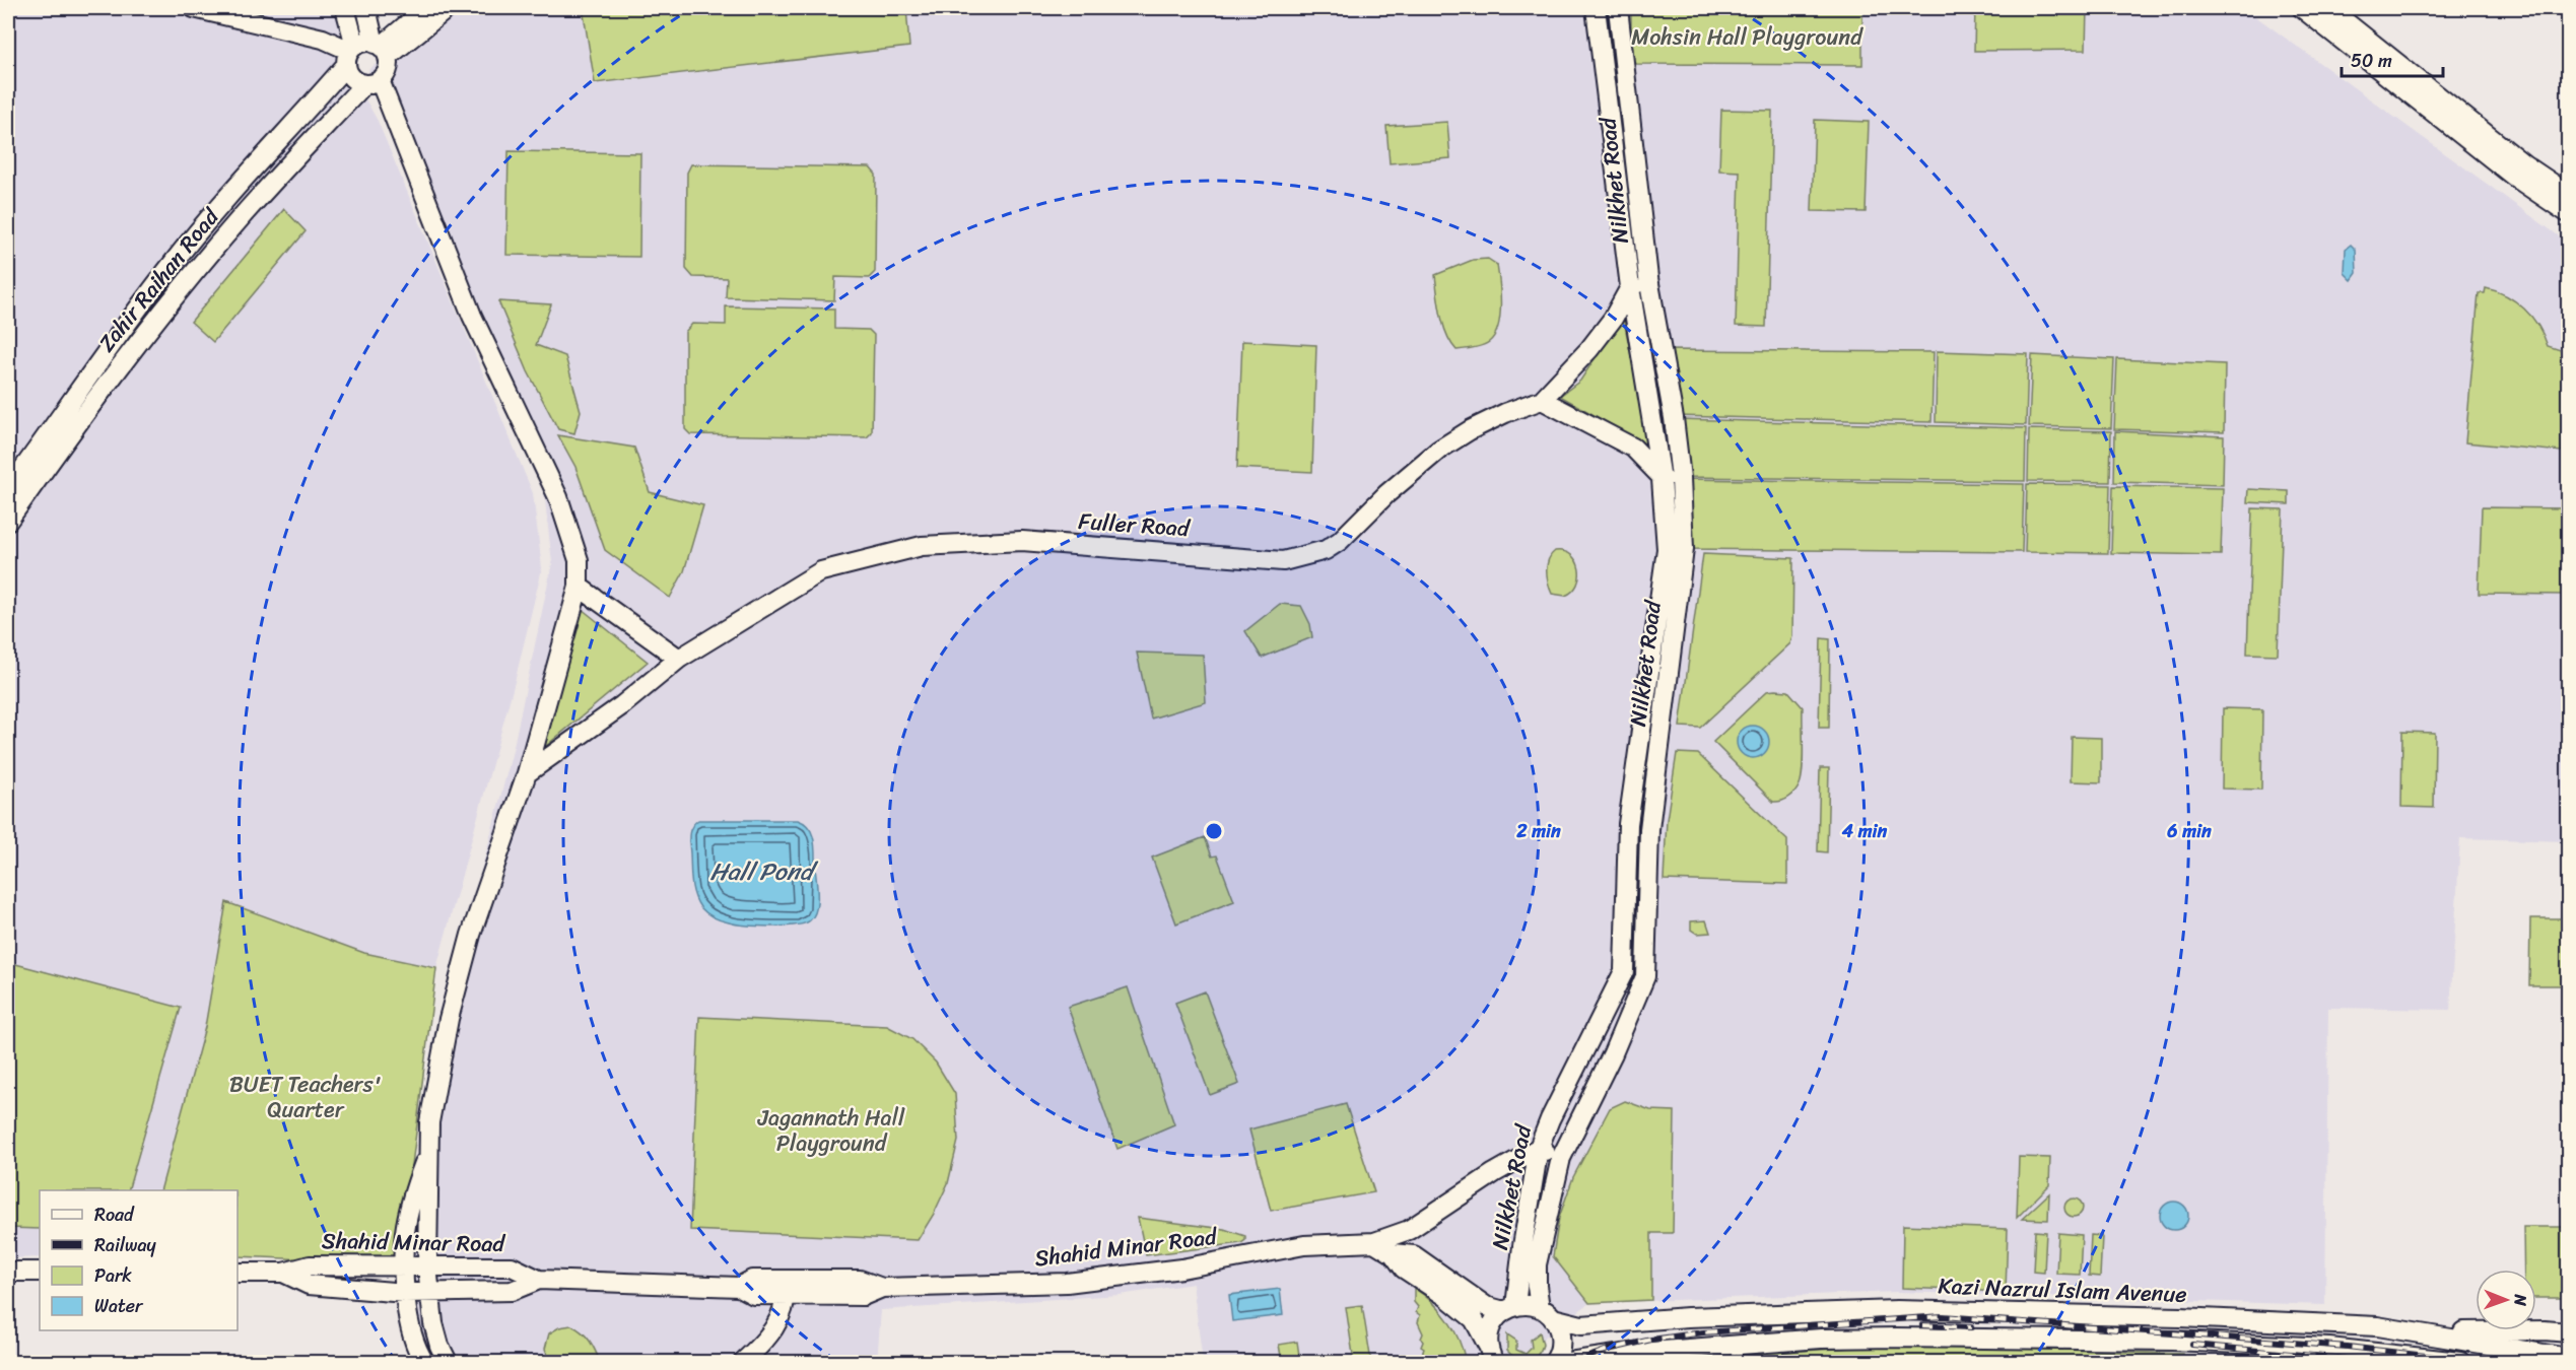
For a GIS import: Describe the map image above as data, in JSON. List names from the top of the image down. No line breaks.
{"streets":{"main road":["Nilkhet Road","Zahir Raihan Road","Fuller Road","Shahid Minar Road","Kazi Nazrul Islam Avenue"]},"crossings":[["Nilkhet Road","Fuller Road"],["Nilkhet Road","Shahid Minar Road"],["Nilkhet Road","Kazi Nazrul Islam Avenue"]],"water":["Hall Pond"],"parks":["Mohsin Hall Playground","BUET Teachers' Quarter","Jagannath Hall Playground"],"legend":["Road","Railway","Park","Water"],"scale_bar":"50 m","north":"right","rings":["2 min","4 min","6 min"]}
